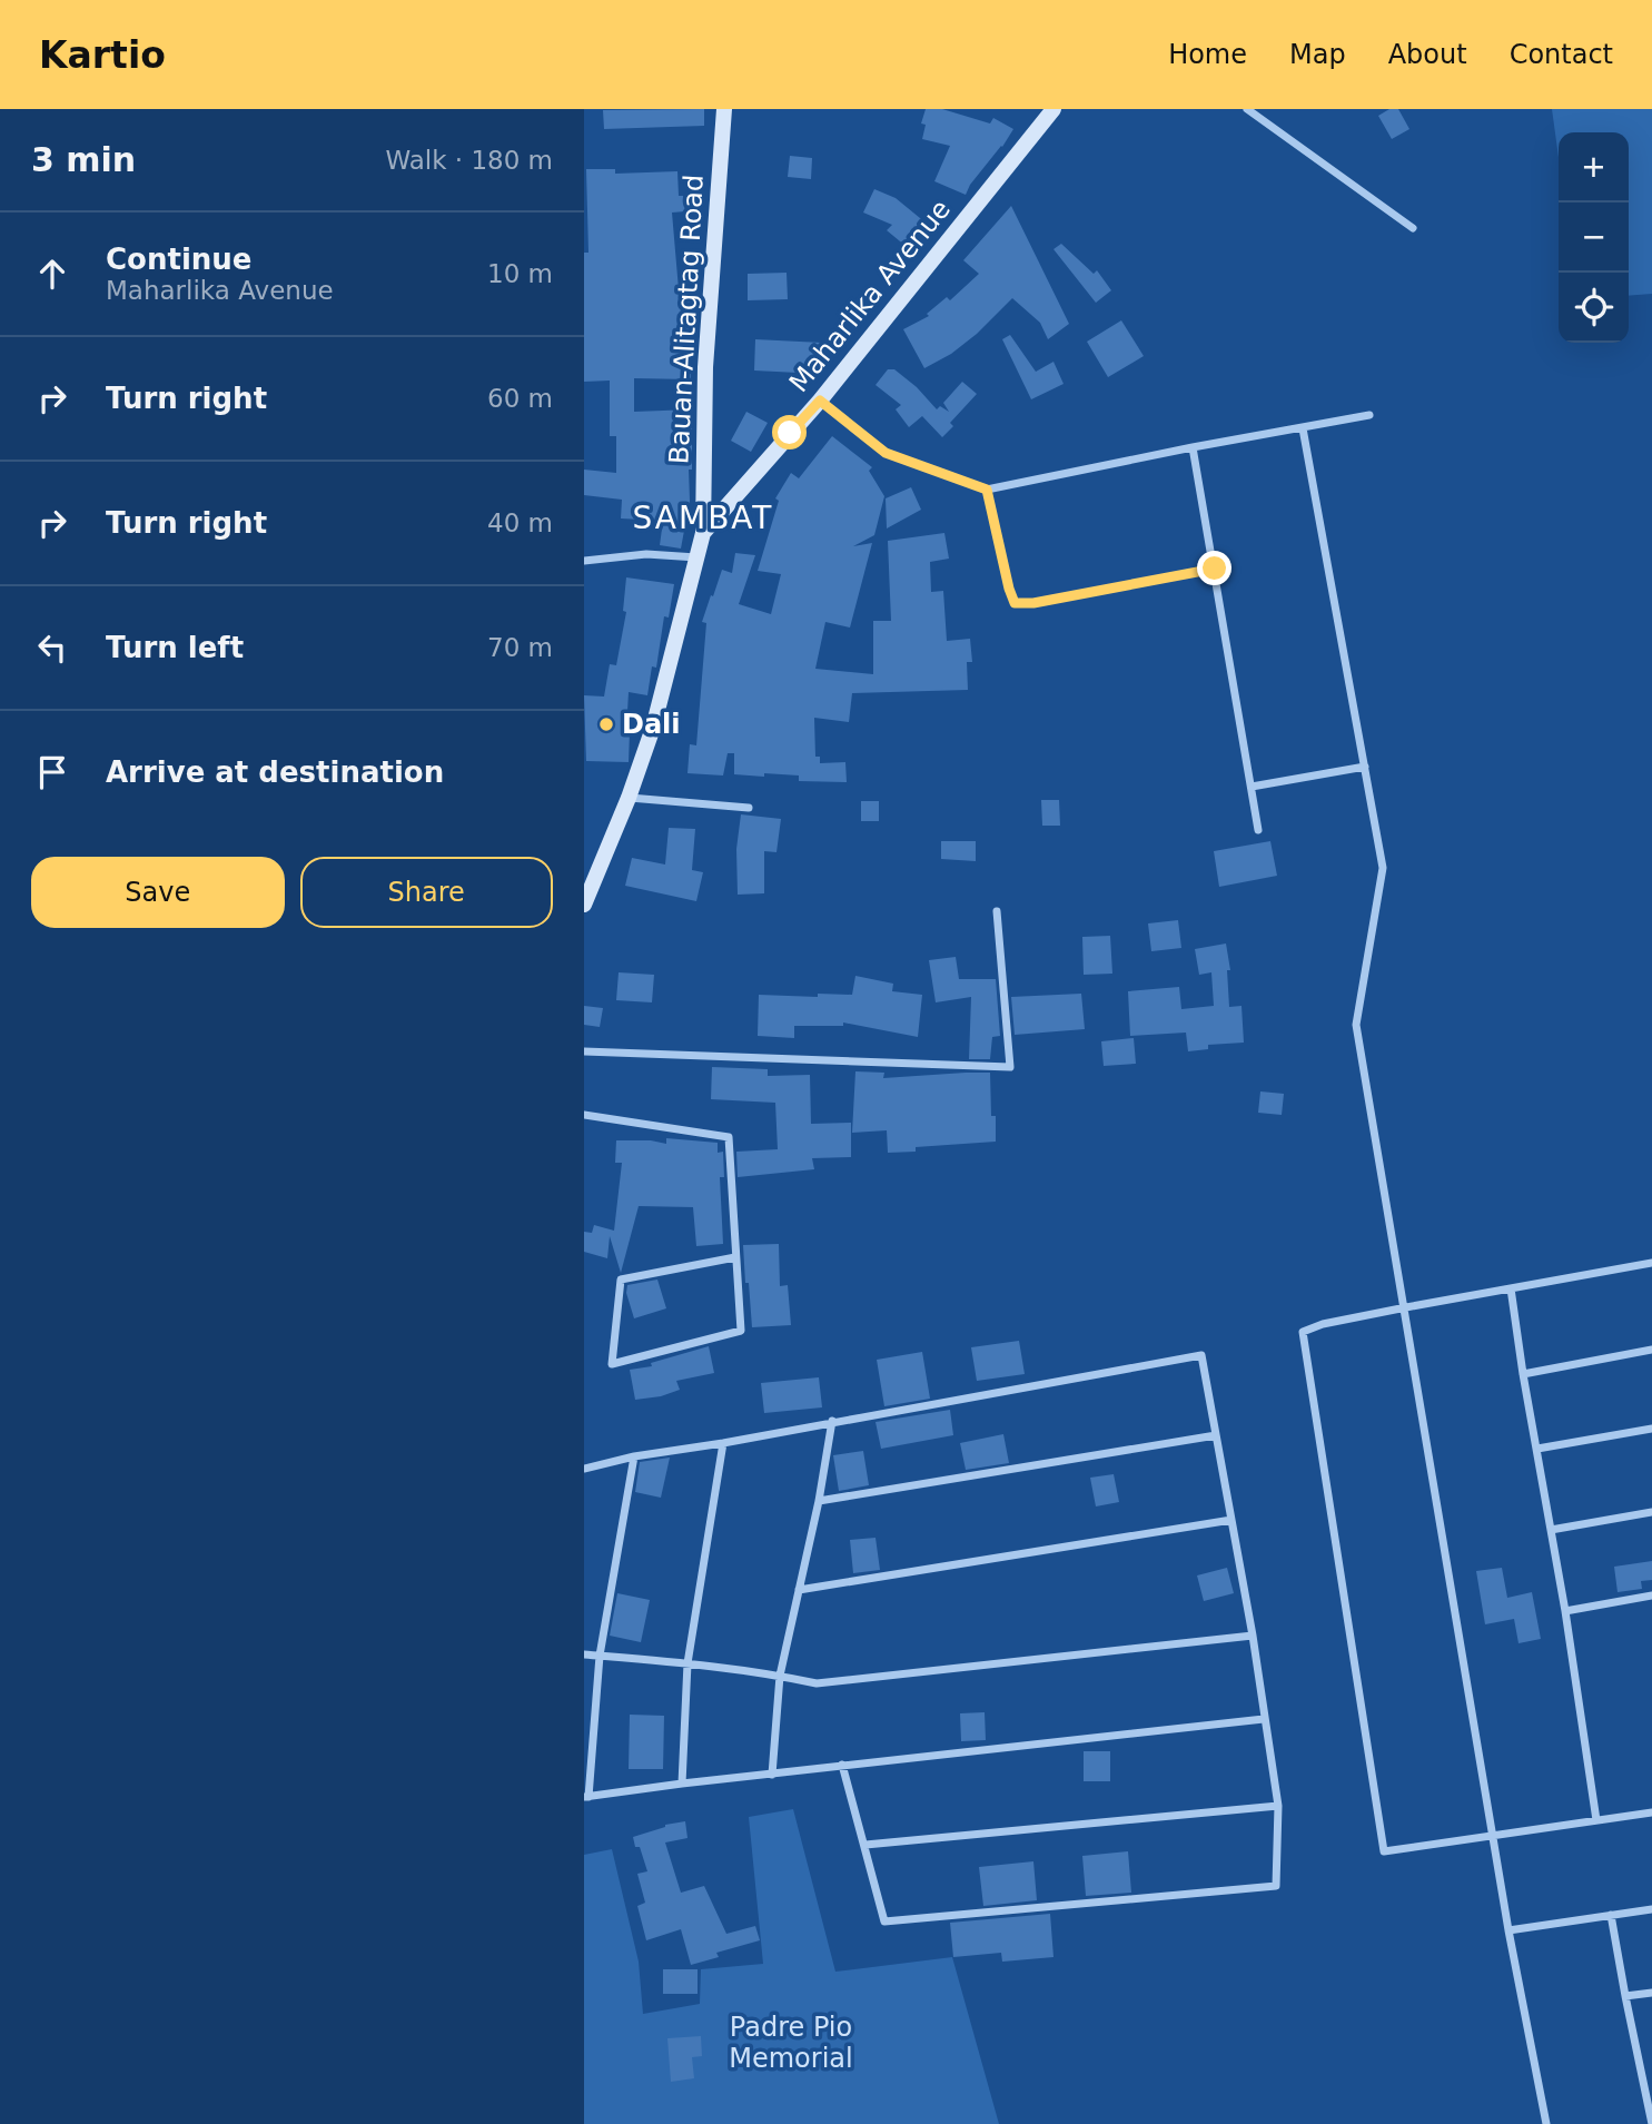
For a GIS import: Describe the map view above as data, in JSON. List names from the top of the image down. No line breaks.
{"streets":{"main road":["Maharlika Avenue","Bauan-Alitagtag Road"]},"crossings":[["Maharlika Avenue","Bauan-Alitagtag Road"]],"districts":["SAMBAT"],"parks":["Padre Pio Memorial"],"places":["Dali"],"page":{"header":"Kartio","nav":["Home","Map","About","Contact"],"heading":["3 min","Walk · 180 m"],"map_buttons":["+","−"],"list":[["Continue","Maharlika Avenue","10 m"],["Turn right","60 m"],["Turn right","40 m"],["Turn left","70 m"],"Arrive at destination"],"buttons":["Save","Share"]}}
